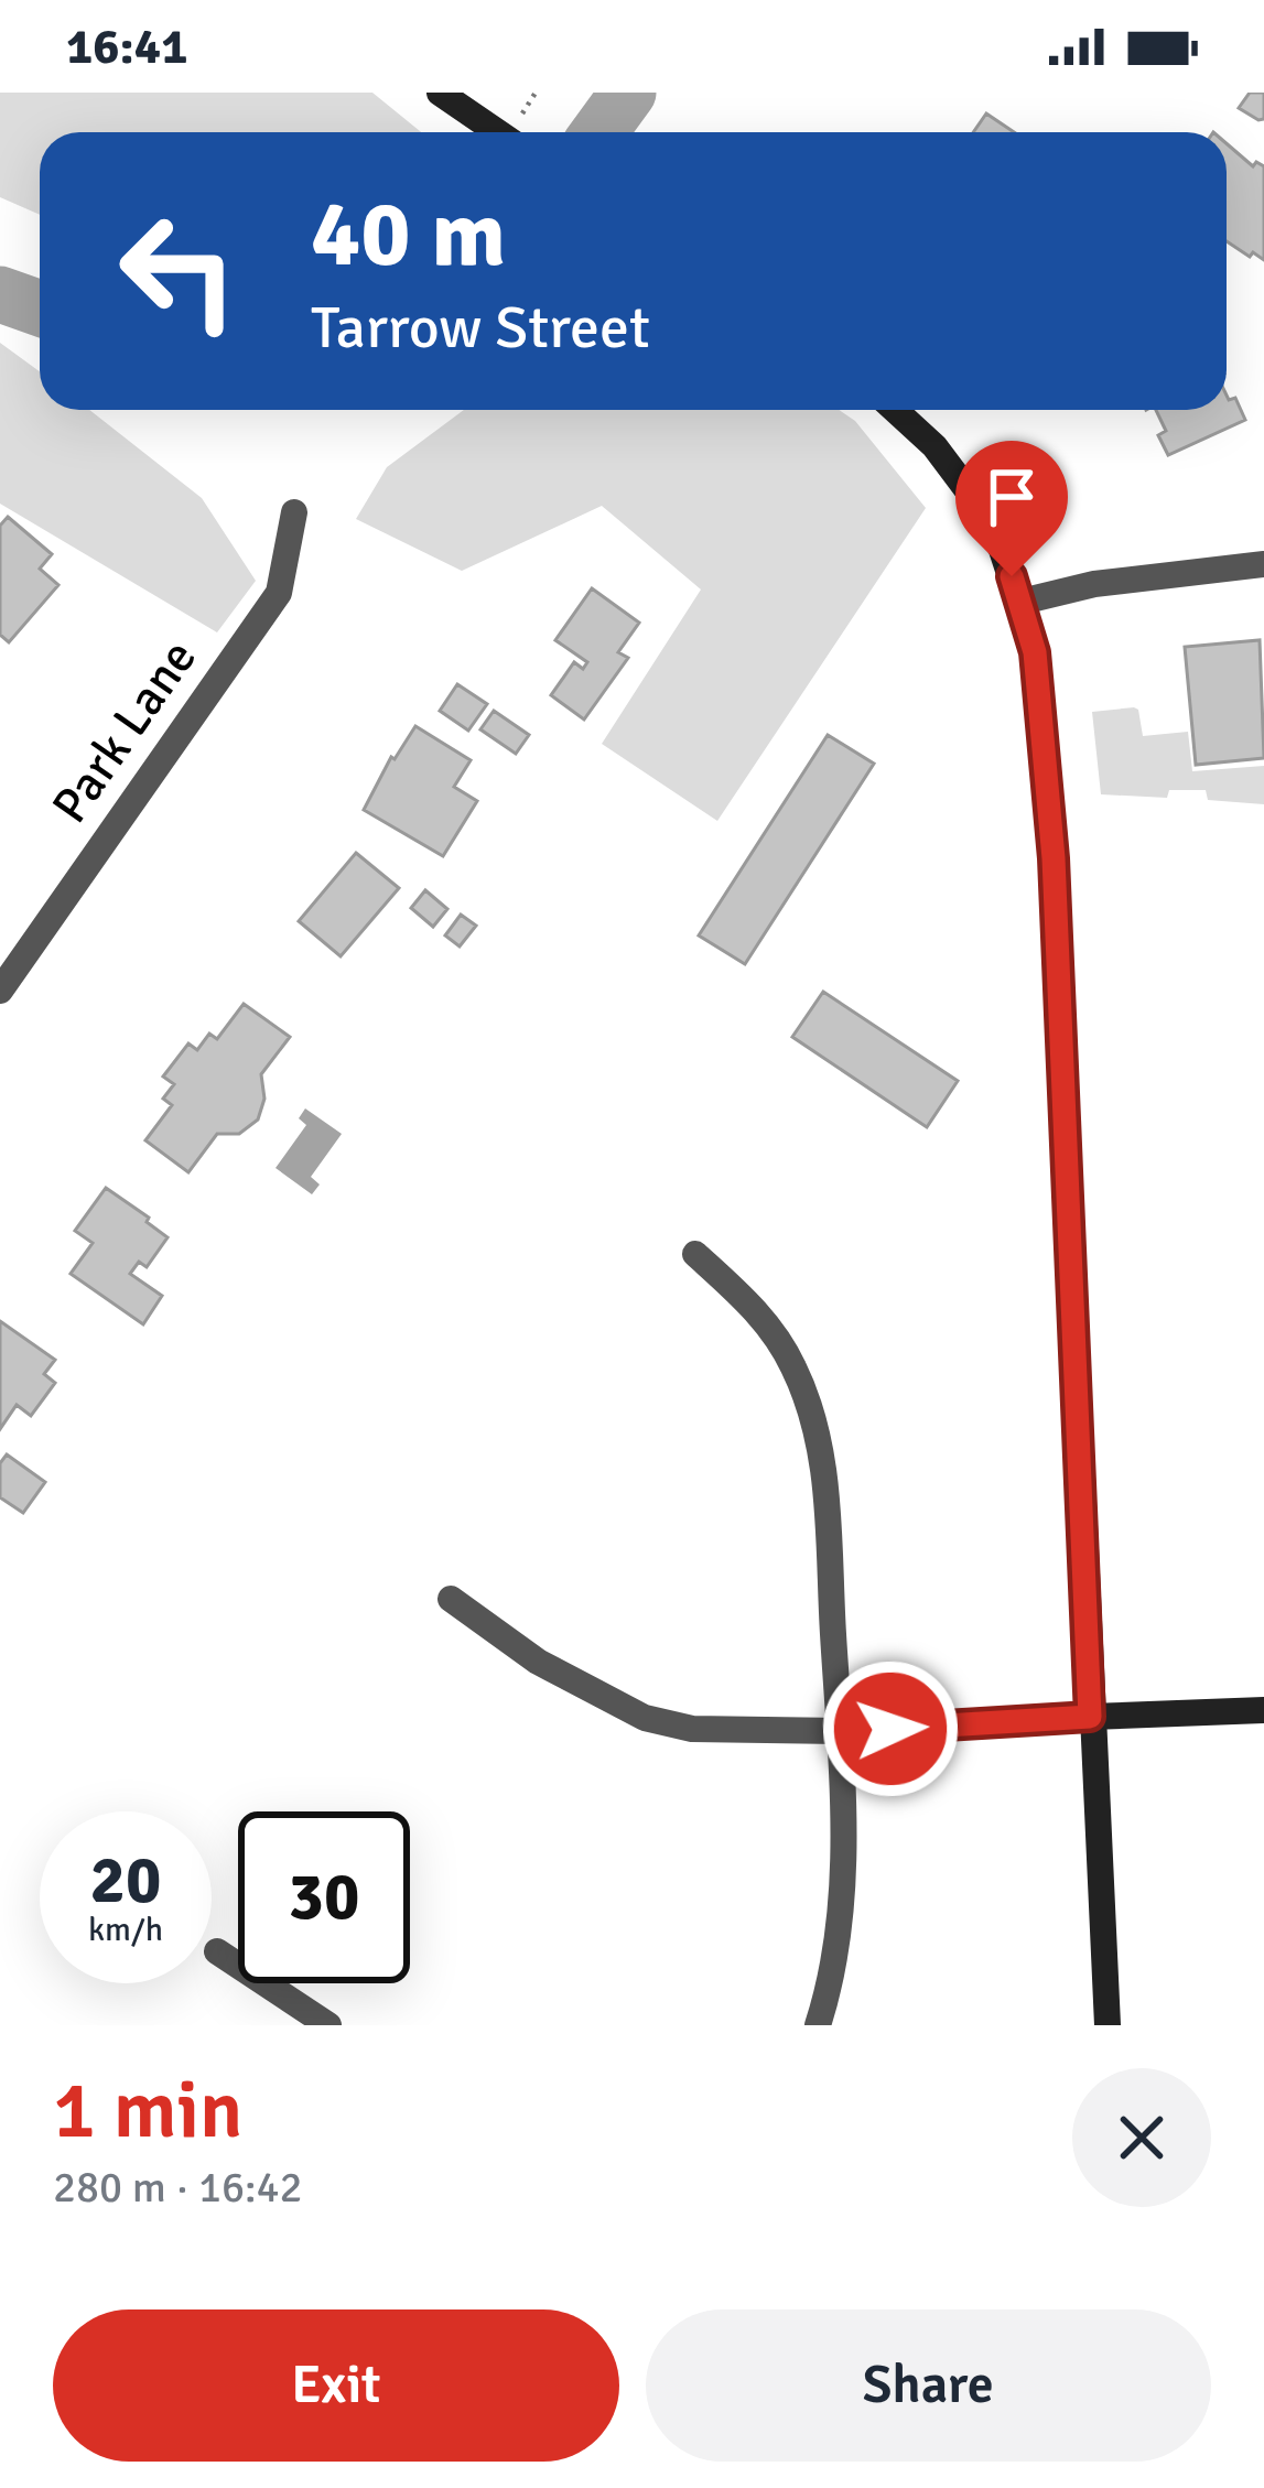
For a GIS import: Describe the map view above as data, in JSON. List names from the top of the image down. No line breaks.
{"streets":{"street":["Park Lane"]},"page":{"status":"16:41","turn":["40 m","Tarrow Street"],"speed":"20 km/h","limit":"30","heading":["1 min","280 m · 16:42"],"buttons":["Exit","Share"]}}
